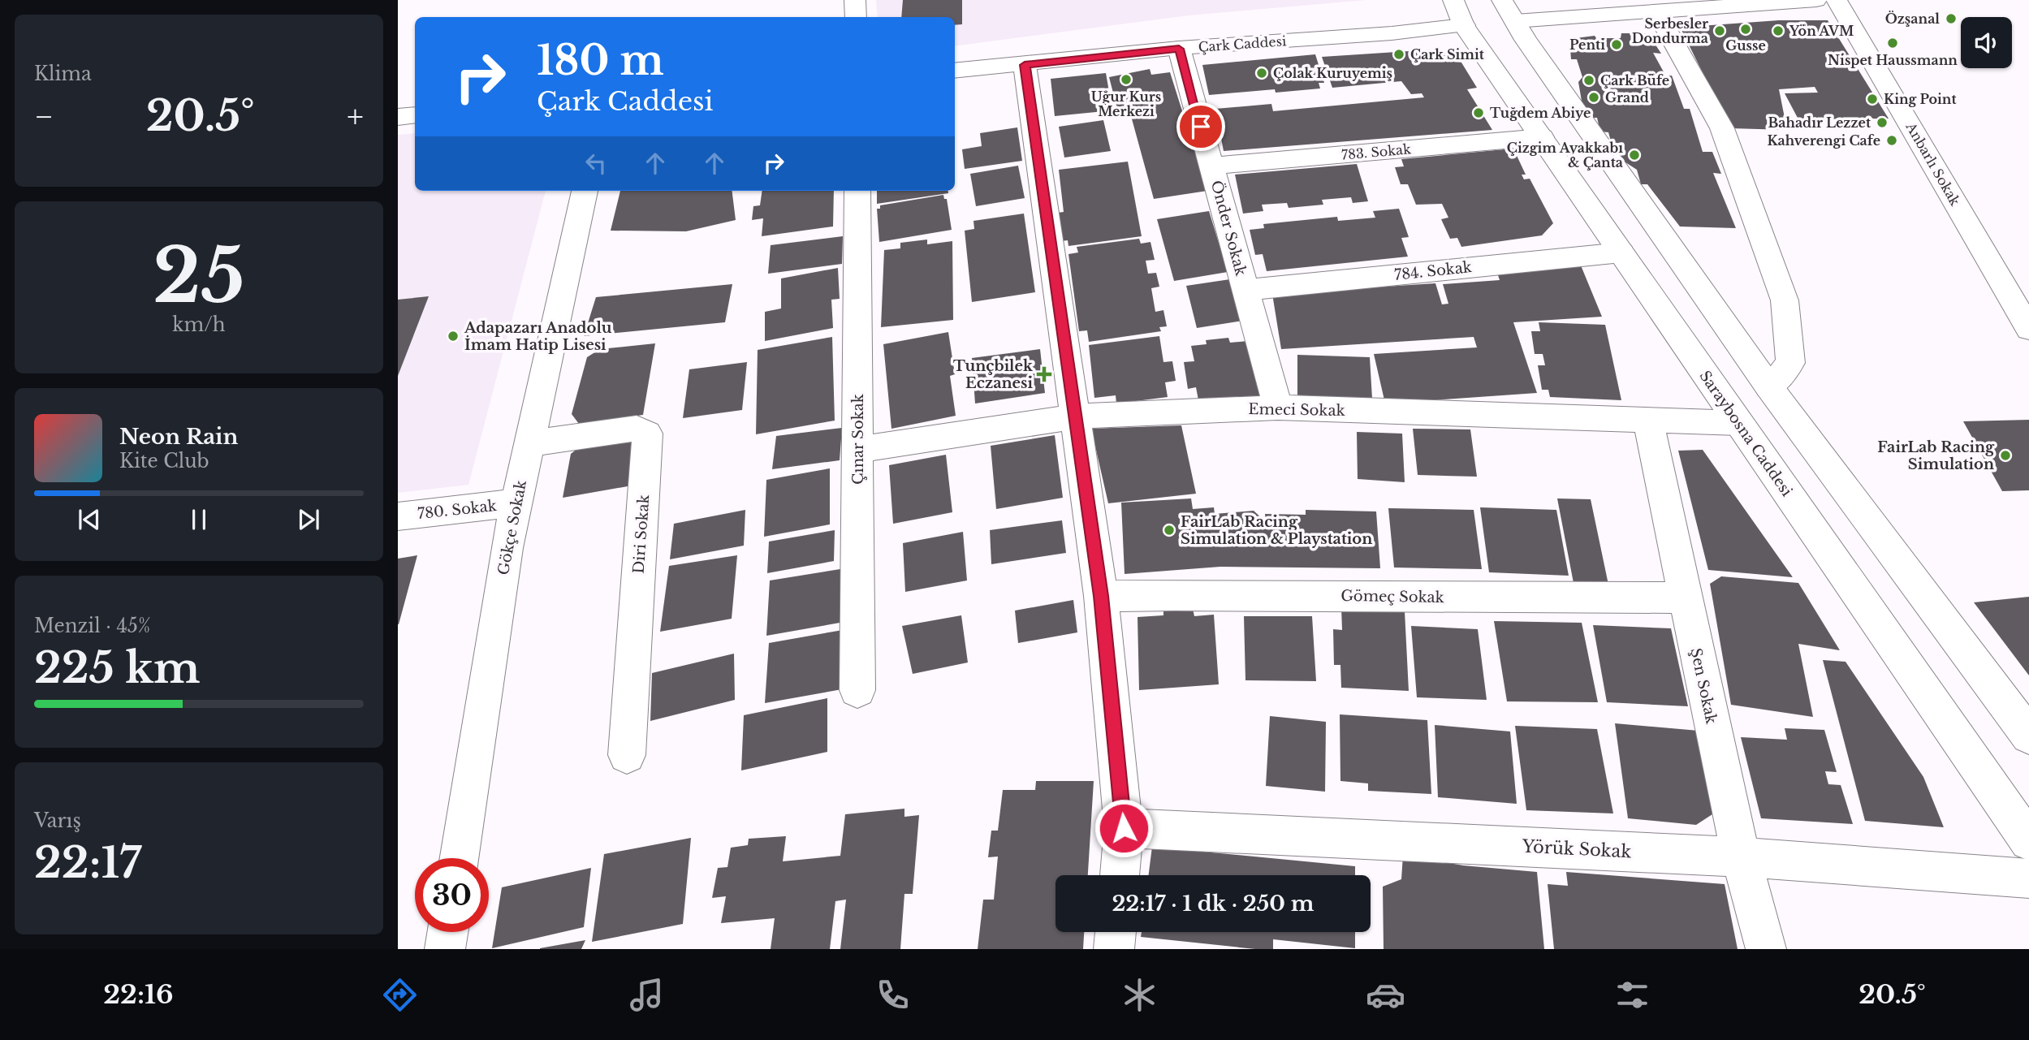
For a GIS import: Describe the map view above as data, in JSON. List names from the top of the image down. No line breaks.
{"streets":{"street":["Çark Caddesi","783. Sokak","Anbarlı Sokak","Önder Sokak","784. Sokak","Emeci Sokak","Saraybosna Caddesi","Çınar Sokak","780. Sokak","Gökçe Sokak","Diri Sokak","Gömeç Sokak","Şen Sokak","Yörük Sokak"]},"crossings":[["Çark Caddesi","Önder Sokak"],["Çark Caddesi","Saraybosna Caddesi"],["783. Sokak","Önder Sokak"],["783. Sokak","Saraybosna Caddesi"],["Önder Sokak","784. Sokak"],["Önder Sokak","Emeci Sokak"],["784. Sokak","Saraybosna Caddesi"],["Emeci Sokak","Saraybosna Caddesi"],["Emeci Sokak","Çınar Sokak"],["Emeci Sokak","Şen Sokak"],["780. Sokak","Gökçe Sokak"],["Gökçe Sokak","Diri Sokak"],["Gömeç Sokak","Şen Sokak"],["Şen Sokak","Yörük Sokak"]],"places":{"other":["Özşanal","Gusse","Serbesler Dondurma","Yön AVM","Nispet Haussmann","Penti","Çark Simit","Çolak Kuruyemiş","Uğur Kurs Merkezi","Çark Büfe","Grand","King Point","Tuğdem Abiye","Bahadır Lezzet","Kahverengi Cafe","Çizgim Ayakkabı & Çanta","Adapazarı Anadolu İmam Hatip Lisesi","FairLab Racing Simulation","FairLab Racing Simulation & Playstation"],"health":["Tunçbilek Eczanesi"]},"page":{"tile":["Klima",["25","km/h"],["Menzil · 45%","225 km"],["Varış","22:17"]],"turn":["180 m","Çark Caddesi"],"heat":["−","20.5°","+"],"song":["Neon Rain","Kite Club"],"limit":"30","trip":"22:17 · 1 dk · 250 m","tabs":["22:16","20.5°"]}}
